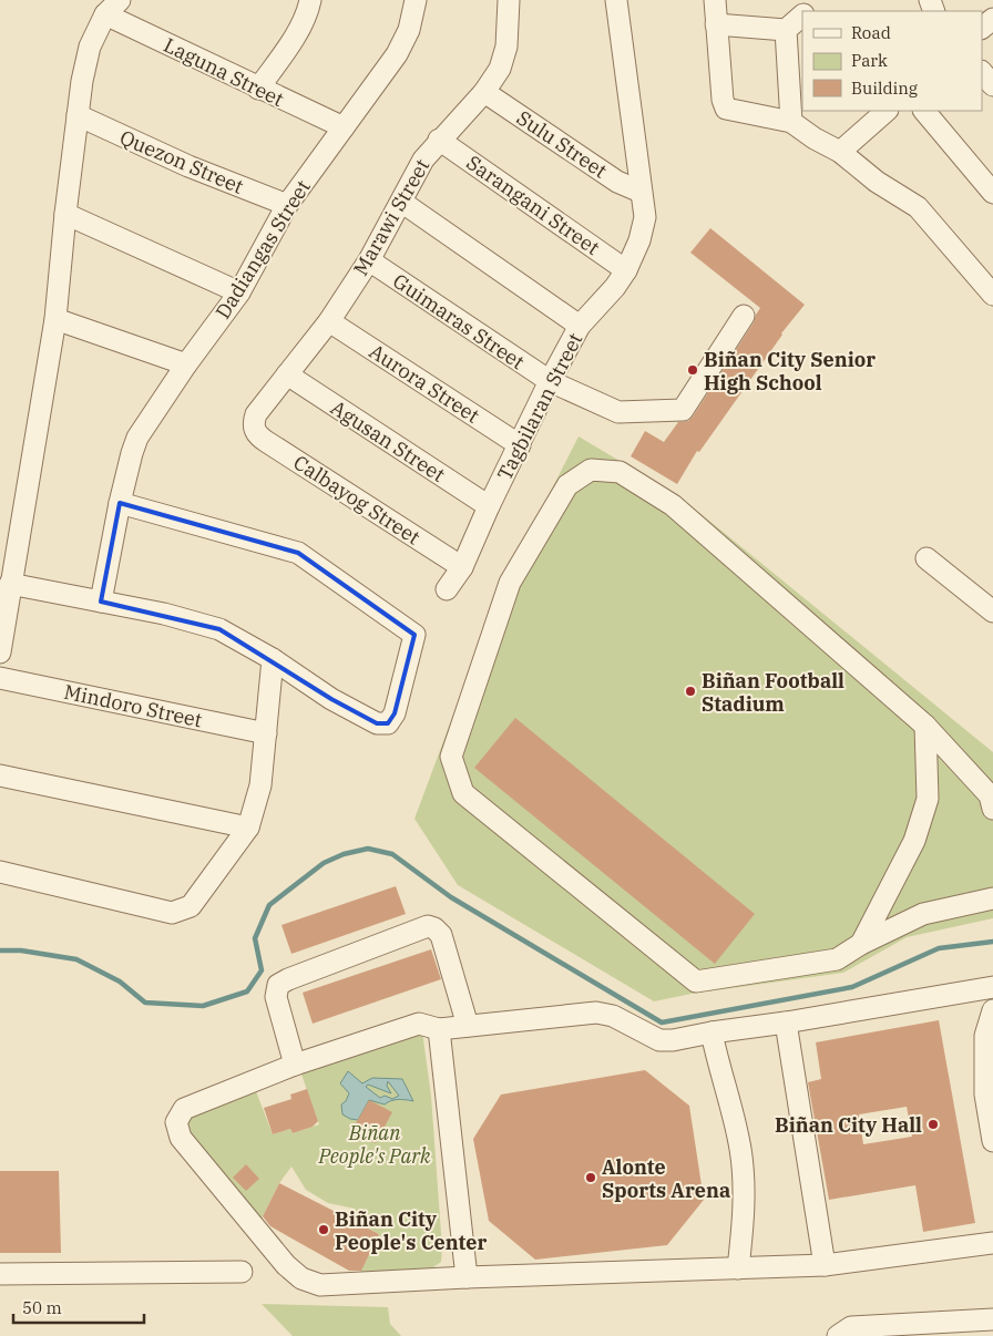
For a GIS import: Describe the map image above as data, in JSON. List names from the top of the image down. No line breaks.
{"streets":{"street":["Laguna Street","Sulu Street","Quezon Street","Sarangani Street","Marawi Street","Dadiangas Street","Guimaras Street","Aurora Street","Tagbilaran Street","Agusan Street","Calbayog Street","Mindoro Street"]},"crossings":[["Laguna Street","Dadiangas Street"],["Sulu Street","Marawi Street"],["Sulu Street","Tagbilaran Street"],["Quezon Street","Dadiangas Street"],["Sarangani Street","Marawi Street"],["Sarangani Street","Tagbilaran Street"],["Marawi Street","Guimaras Street"],["Marawi Street","Aurora Street"],["Marawi Street","Agusan Street"],["Marawi Street","Calbayog Street"],["Guimaras Street","Tagbilaran Street"],["Aurora Street","Tagbilaran Street"],["Tagbilaran Street","Agusan Street"],["Tagbilaran Street","Calbayog Street"]],"parks":["Biñan People's Park"],"places":["Biñan City Senior High School","Biñan Football Stadium","Biñan City Hall","Alonte Sports Arena","Biñan City People's Center"],"legend":["Road","Park","Building"],"scale_bar":"50 m"}
